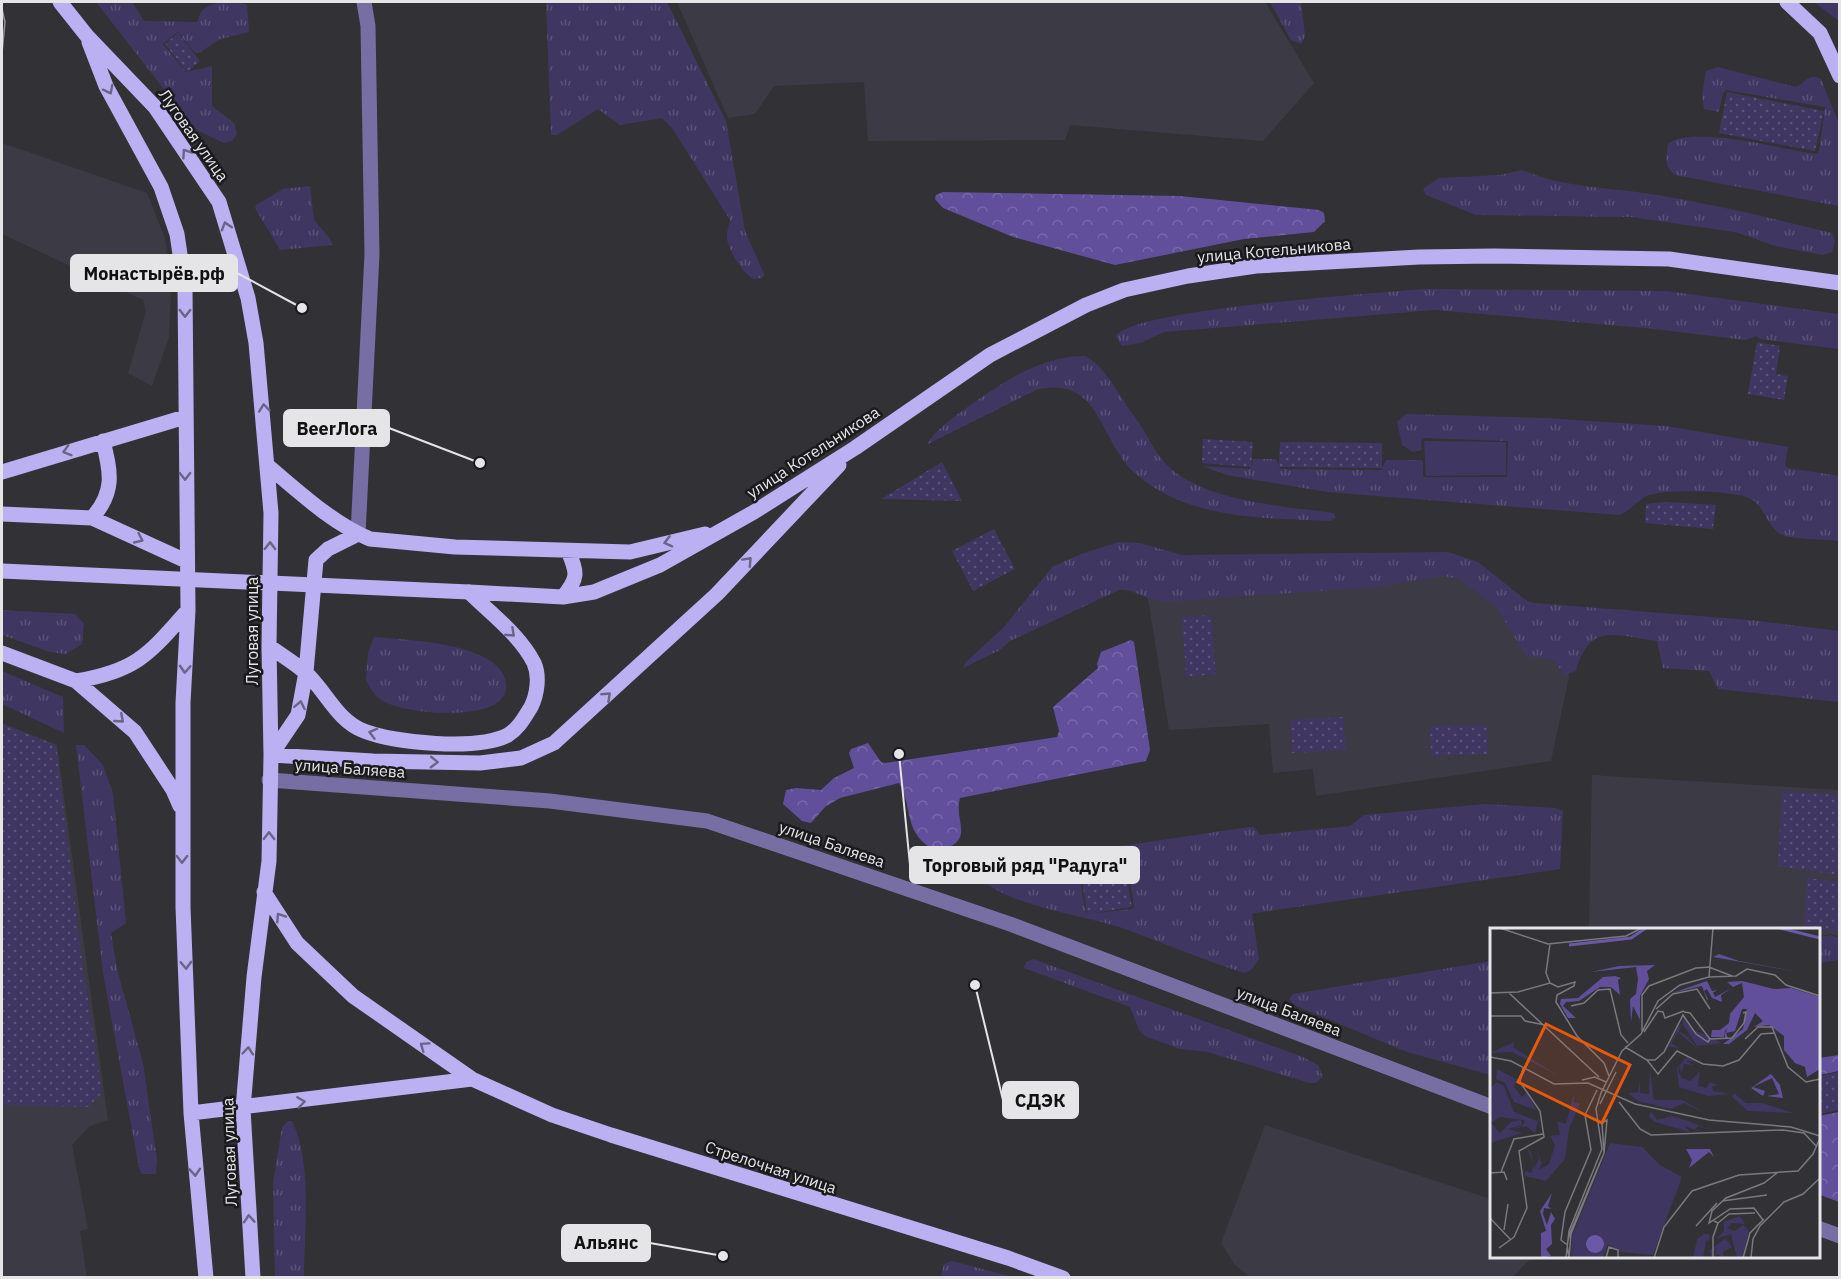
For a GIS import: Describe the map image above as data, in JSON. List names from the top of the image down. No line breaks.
{"streets":{"main road":["Луговая улица","улица Котельникова","Стрелочная улица"],"street":["улица Баляева"]},"crossings":[["Луговая улица","улица Баляева"],["Луговая улица","Стрелочная улица"]],"places":["Монастырёв.рф","BeerЛога","Торговый ряд \"Радуга\"","СДЭК","Альянс"]}
